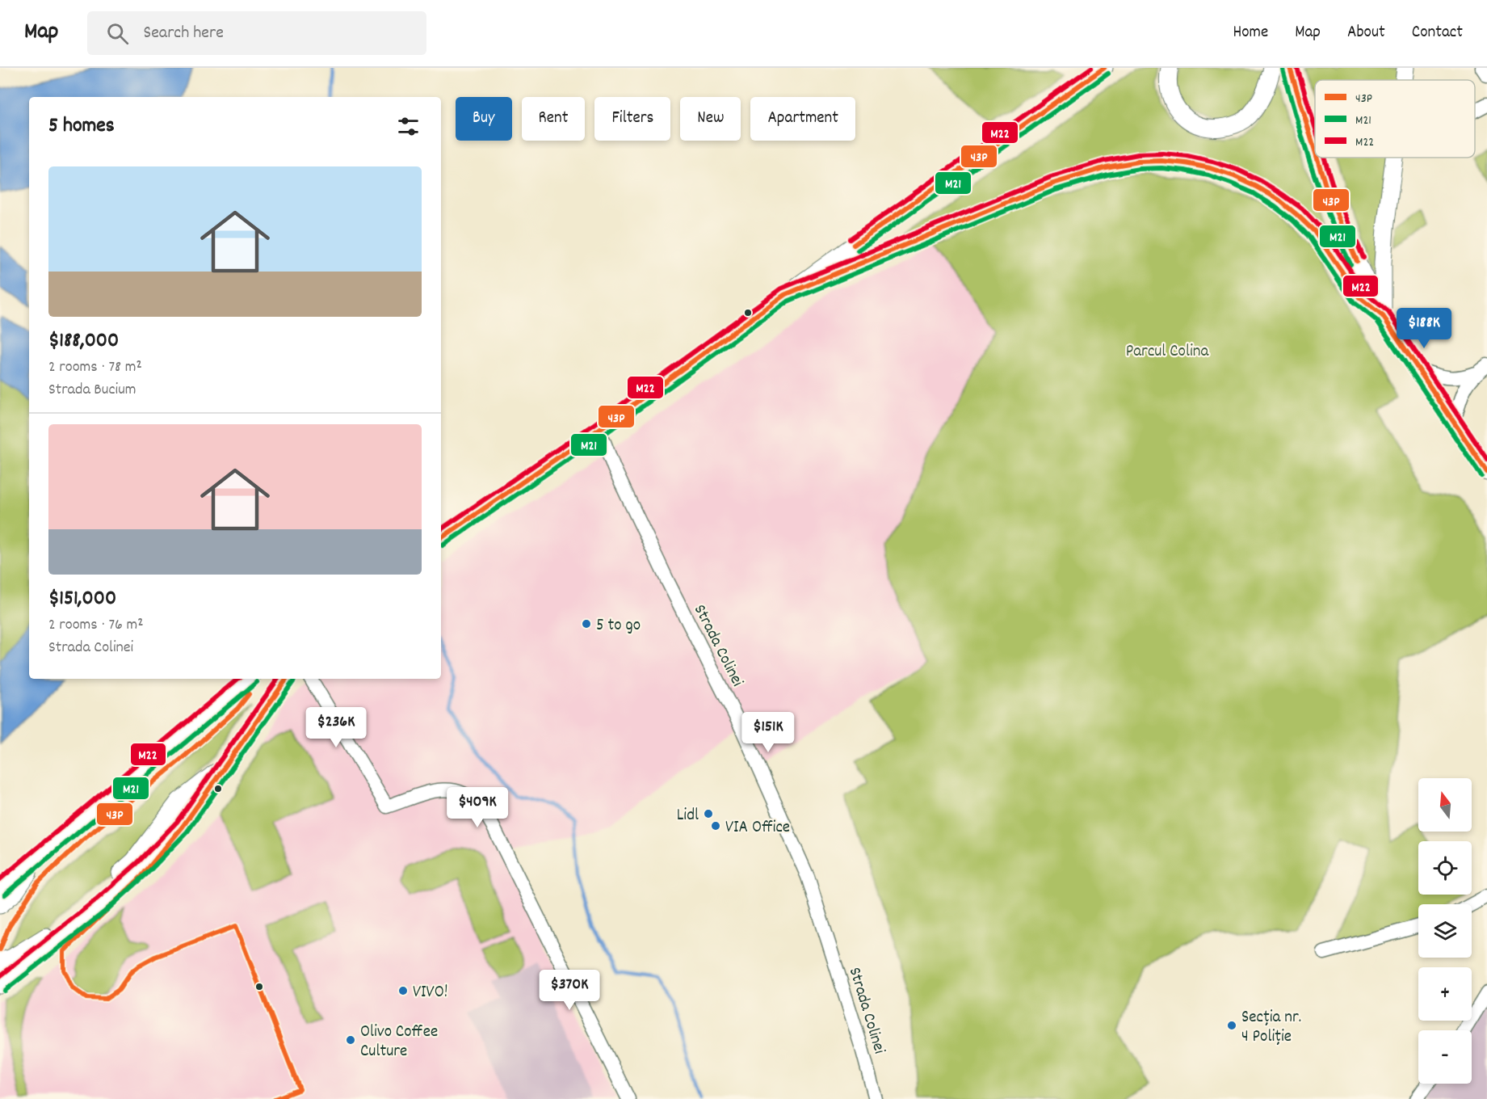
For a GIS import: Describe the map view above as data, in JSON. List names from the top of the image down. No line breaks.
{"streets":{"street":["Strada Colinei"]},"parks":["Parcul Colina"],"places":["5 to go","Lidl","VIA Office","VIVO!","Secția nr. 4 Poliție","Olivo Coffee Culture"],"lines":["transit line 43P","transit line M22","transit line M21"],"legend":["43P","M21","M22"],"north":"top","page":{"header":"Map","search":"Search here","nav":["Home","Map","About","Contact"],"chip":["Buy","Rent","Filters","New","Apartment"],"heading":"5 homes","list":[{"name":"$188,000","note":"2 rooms · 78 m² · Strada Bucium"},{"name":"$151,000","note":"2 rooms · 76 m² · Strada Colinei"}],"price":["$188K","$236K","$151K","$409K","$370K"],"map_buttons":["+","−"]}}
